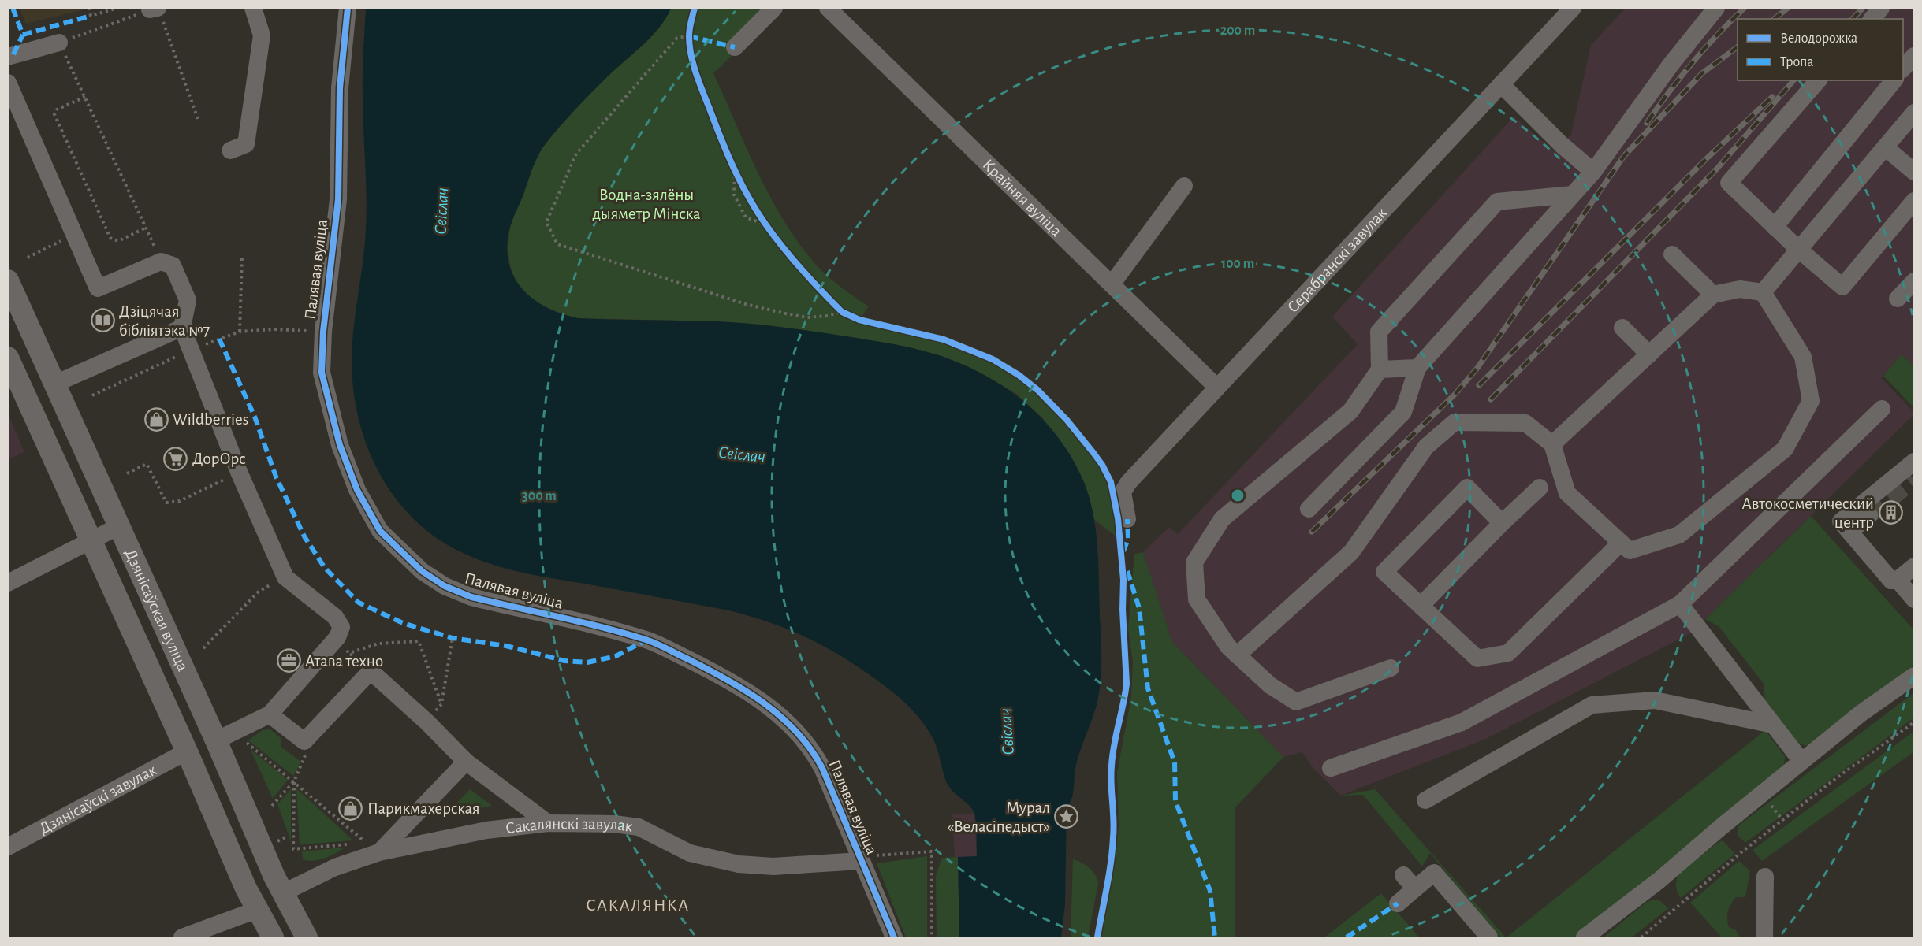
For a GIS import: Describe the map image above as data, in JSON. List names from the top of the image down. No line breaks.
{"streets":{"main road":["Дзянісаўская вуліца"],"street":["Крайняя вуліца","Серабранскі завулак","Палявая вуліца","Дзянісаўскі завулак","Сакалянскі завулак"]},"crossings":[["Крайняя вуліца","Серабранскі завулак"],["Палявая вуліца","Сакалянскі завулак"],["Дзянісаўская вуліца","Дзянісаўскі завулак"],["Дзянісаўская вуліца","Сакалянскі завулак"]],"districts":["САКАЛЯНКА"],"water":["Свіслач"],"parks":["Водна-зялёны дыяметр Мінска"],"places":{"library":["Дзіцячая бібліятэка №7"],"shop":["Wildberries","Парикмахерская"],"supermarket":["ДорОрс"],"building":["Автокосметический центр"],"office":["Атава техно"],"place":["Мурал «Веласіпедыст»"]},"legend":["Велодорожка","Тропа"],"rings":["200 m","100 m","300 m"]}
